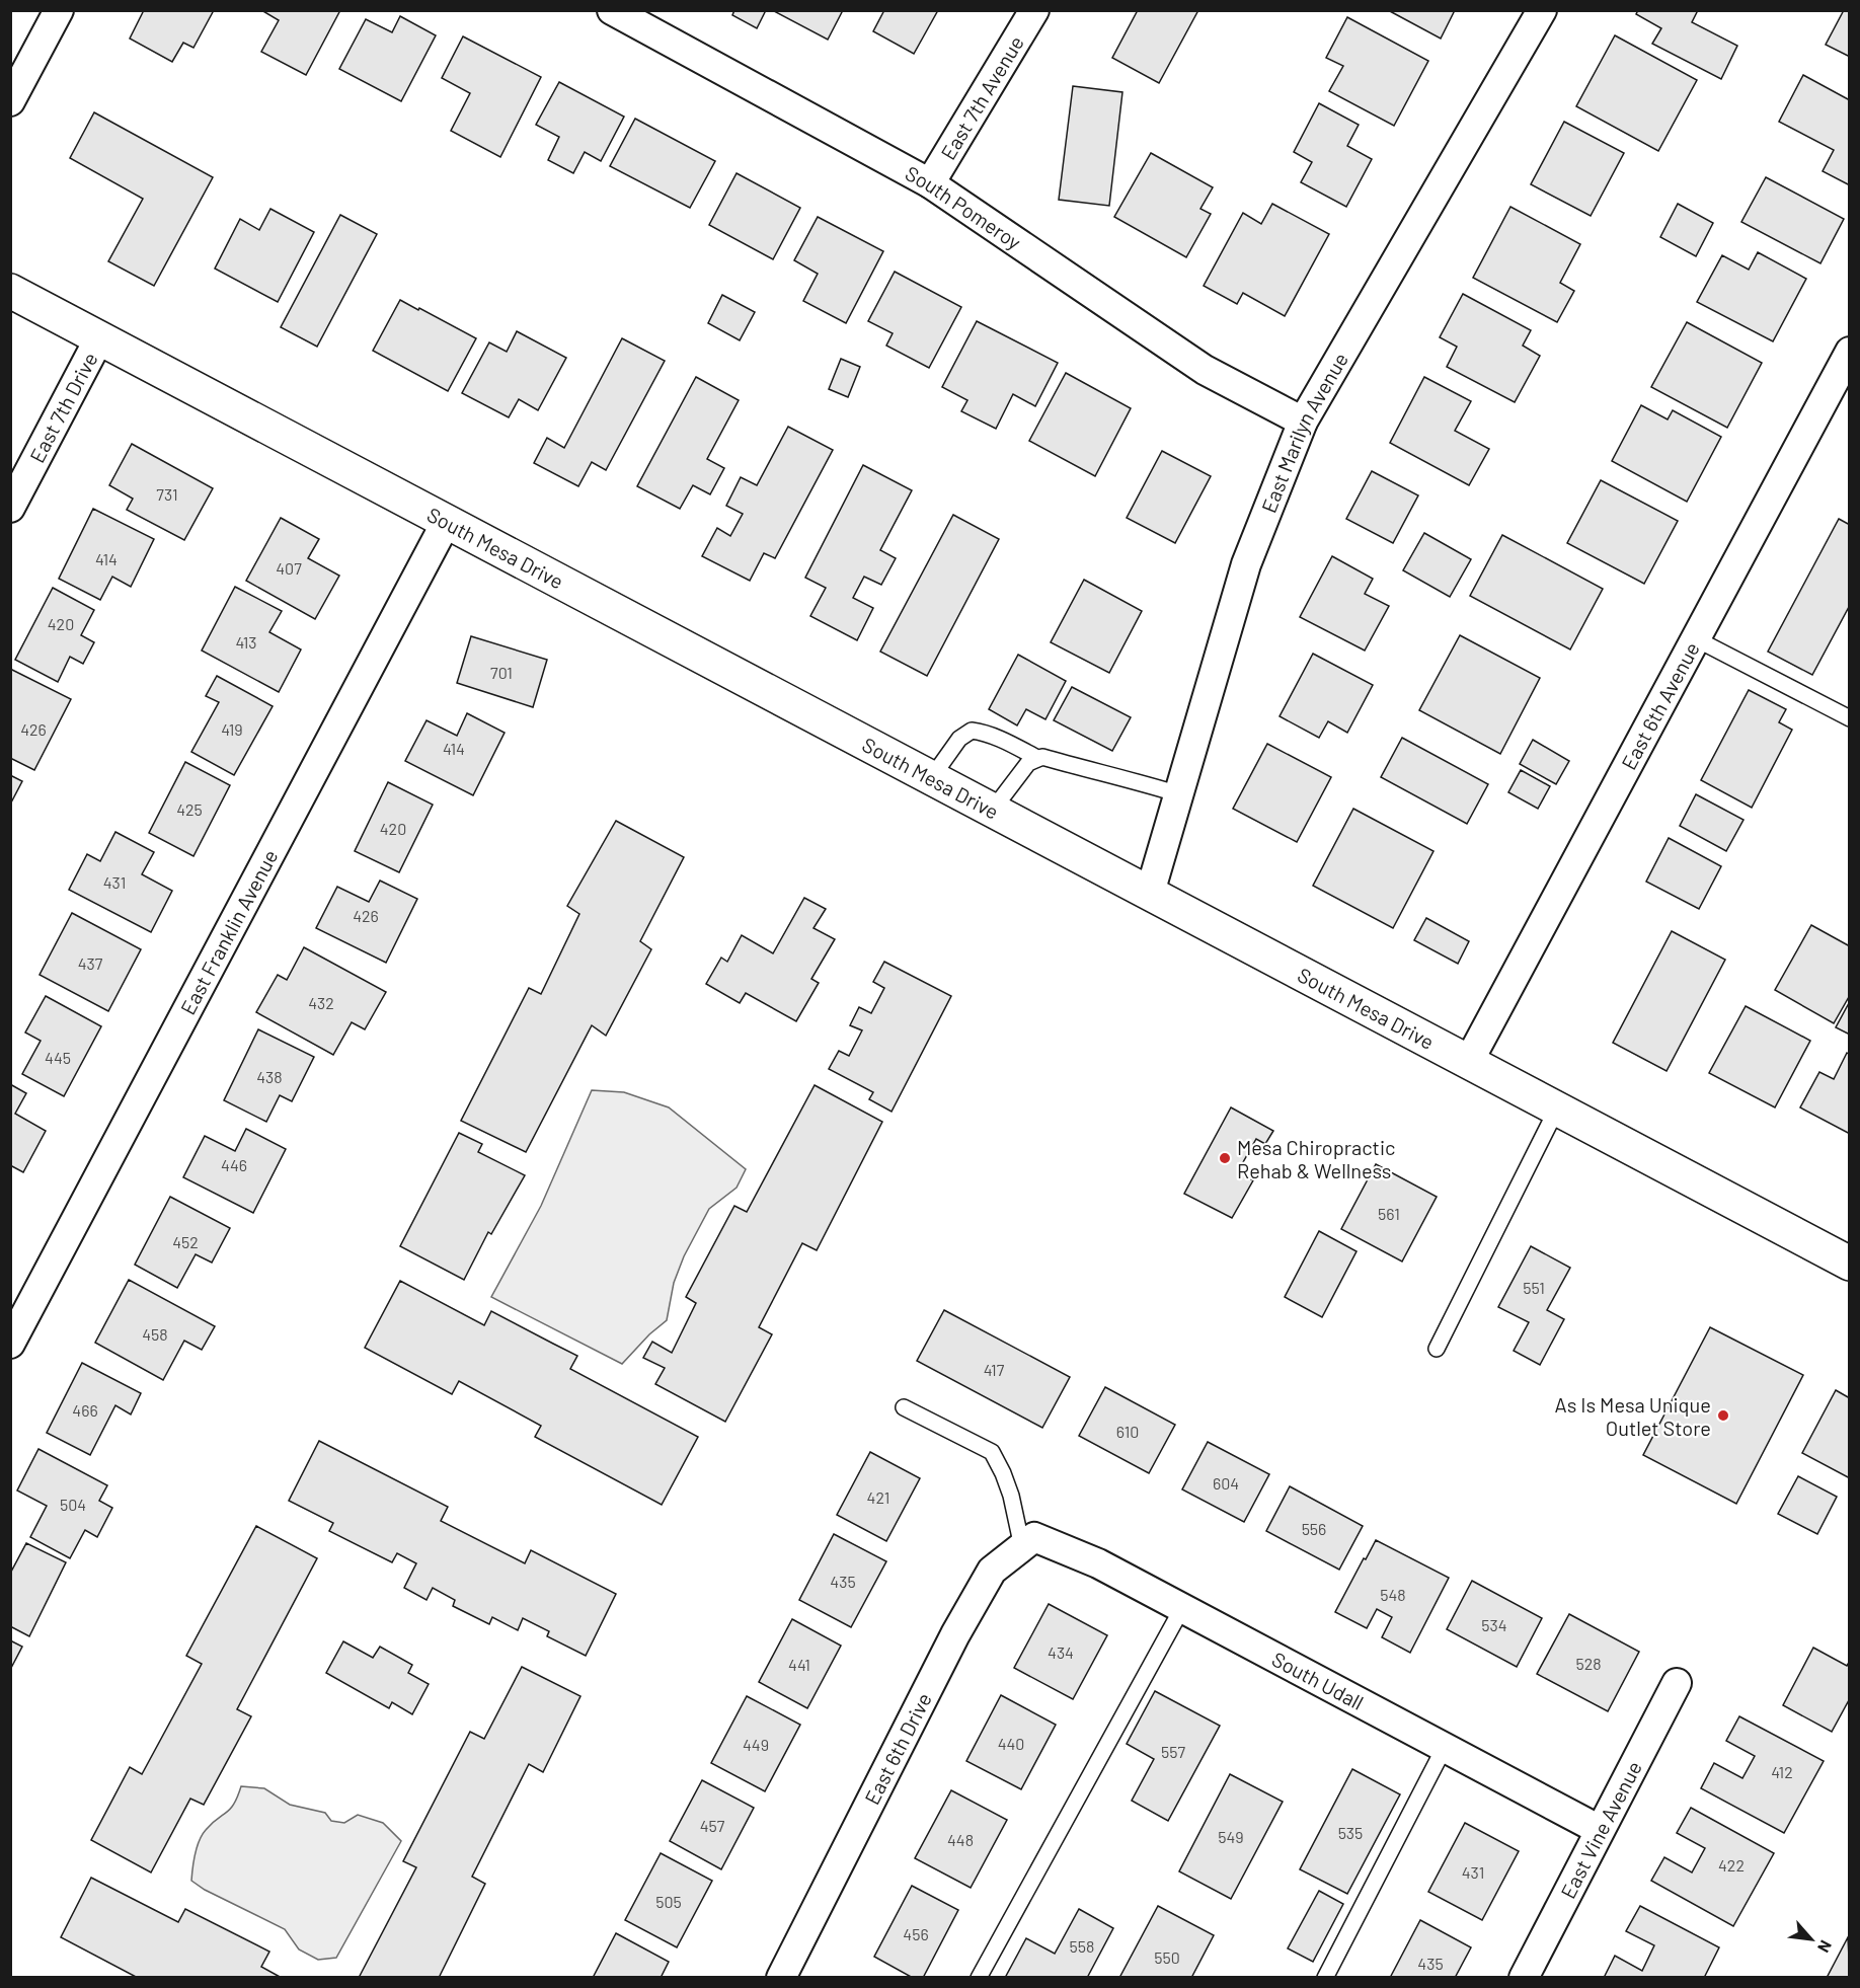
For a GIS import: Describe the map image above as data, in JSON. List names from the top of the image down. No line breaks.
{"streets":{"main road":["South Mesa Drive"],"street":["East 7th Avenue","South Pomeroy","East 7th Drive","East Marilyn Avenue","East 6th Avenue","East Franklin Avenue","South Udall","East 6th Drive","East Vine Avenue"]},"crossings":[["East 7th Avenue","South Pomeroy"],["South Pomeroy","East Marilyn Avenue"],["East 7th Drive","South Mesa Drive"],["East Marilyn Avenue","South Mesa Drive"],["South Mesa Drive","East 6th Avenue"],["South Mesa Drive","East Franklin Avenue"],["South Udall","East 6th Drive"],["South Udall","East Vine Avenue"]],"places":["Mesa Chiropractic Rehab & Wellness","As Is Mesa Unique Outlet Store"],"house_numbers":["731","414","407","420","413","701","426","419","414","425","420","431","426","437","432","445","438","446","561","452","551","458","417","466","610","604","421","504","556","435","548","534","434","528","441","440","449","557","412","457","535","549","448","422","431","505","456","558","550","435"],"north":"bottom right"}
